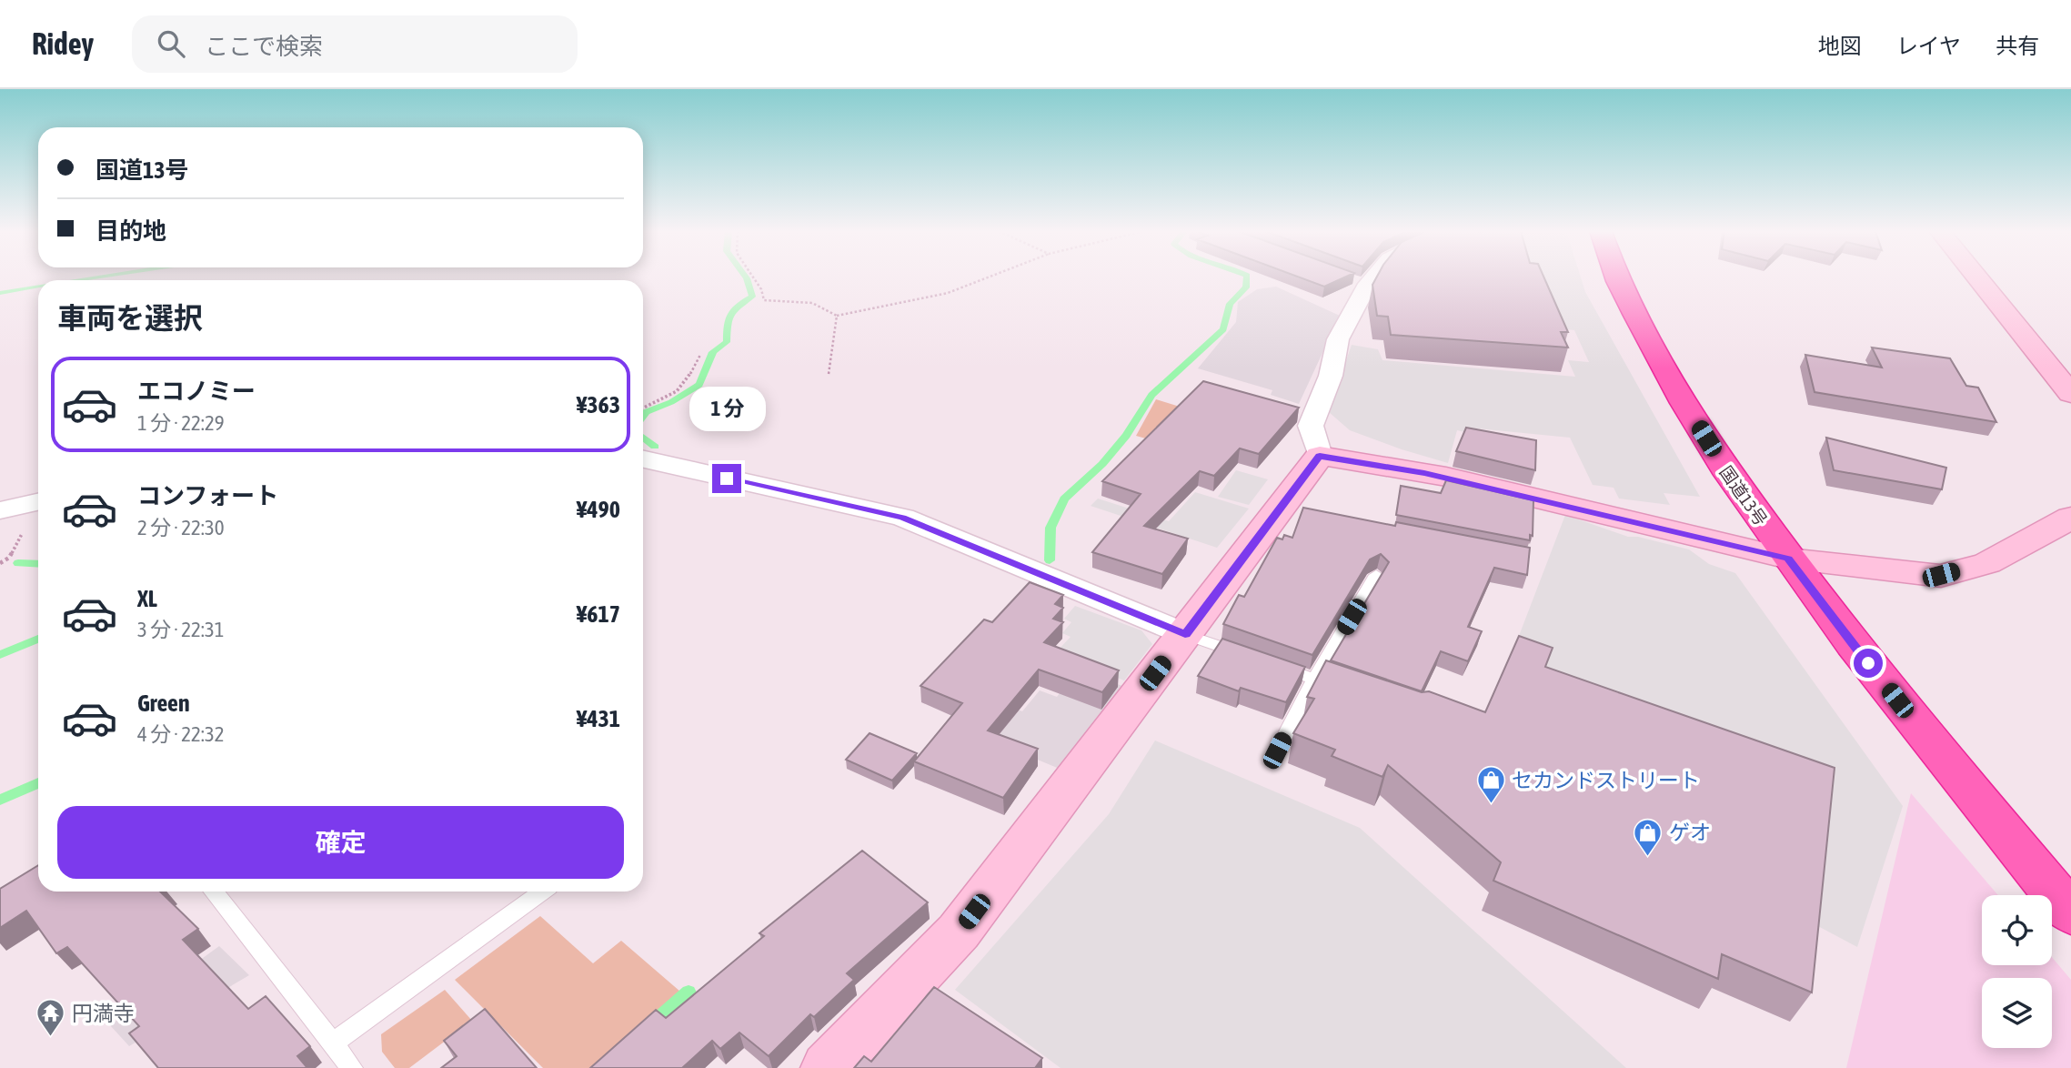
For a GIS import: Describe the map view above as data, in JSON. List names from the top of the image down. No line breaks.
{"streets":{"highway":["国道13号"]},"places":{"shop":["セカンドストリート","ゲオ"],"temple":["円満寺"]},"page":{"header":"Ridey","search":"ここで検索","nav":["地図","レイヤ","共有"],"banner":["国道13号","目的地"],"heading":"車両を選択","list":[{"name":"エコノミー","note":"1 分 · 22:29","value":"¥363"},{"name":"コンフォート","note":"2 分 · 22:30","value":"¥490"},{"name":"XL","note":"3 分 · 22:31","value":"¥617"},{"name":"Green","note":"4 分 · 22:32","value":"¥431"}],"bubble":"1 分","buttons":"確定"}}
